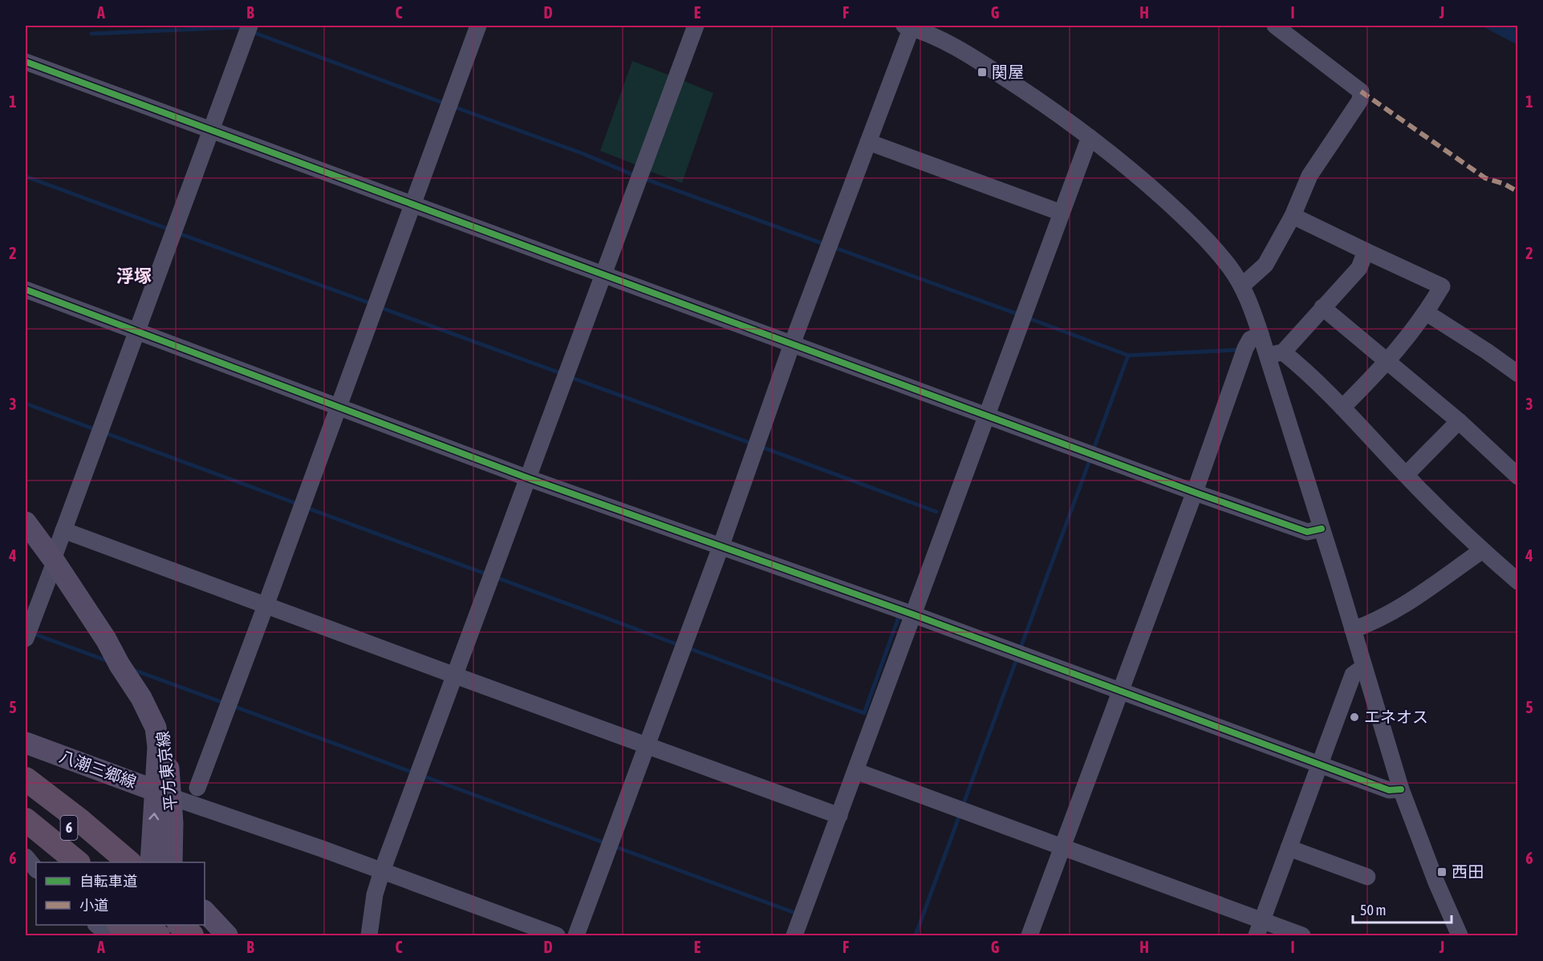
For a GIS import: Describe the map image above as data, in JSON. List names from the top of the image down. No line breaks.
{"streets":{"highway":["6"],"main road":["八潮三郷線","平方東京線"]},"crossings":[["八潮三郷線","平方東京線"]],"districts":["浮塚"],"places":{"transit":["関屋","西田"],"other":["エネオス"]},"legend":["自転車道","小道"],"scale_bar":"50 m","grid":{"columns":["A","B","C","D","E","F","G","H","I","J"],"rows":["1","2","3","4","5","6"]}}
